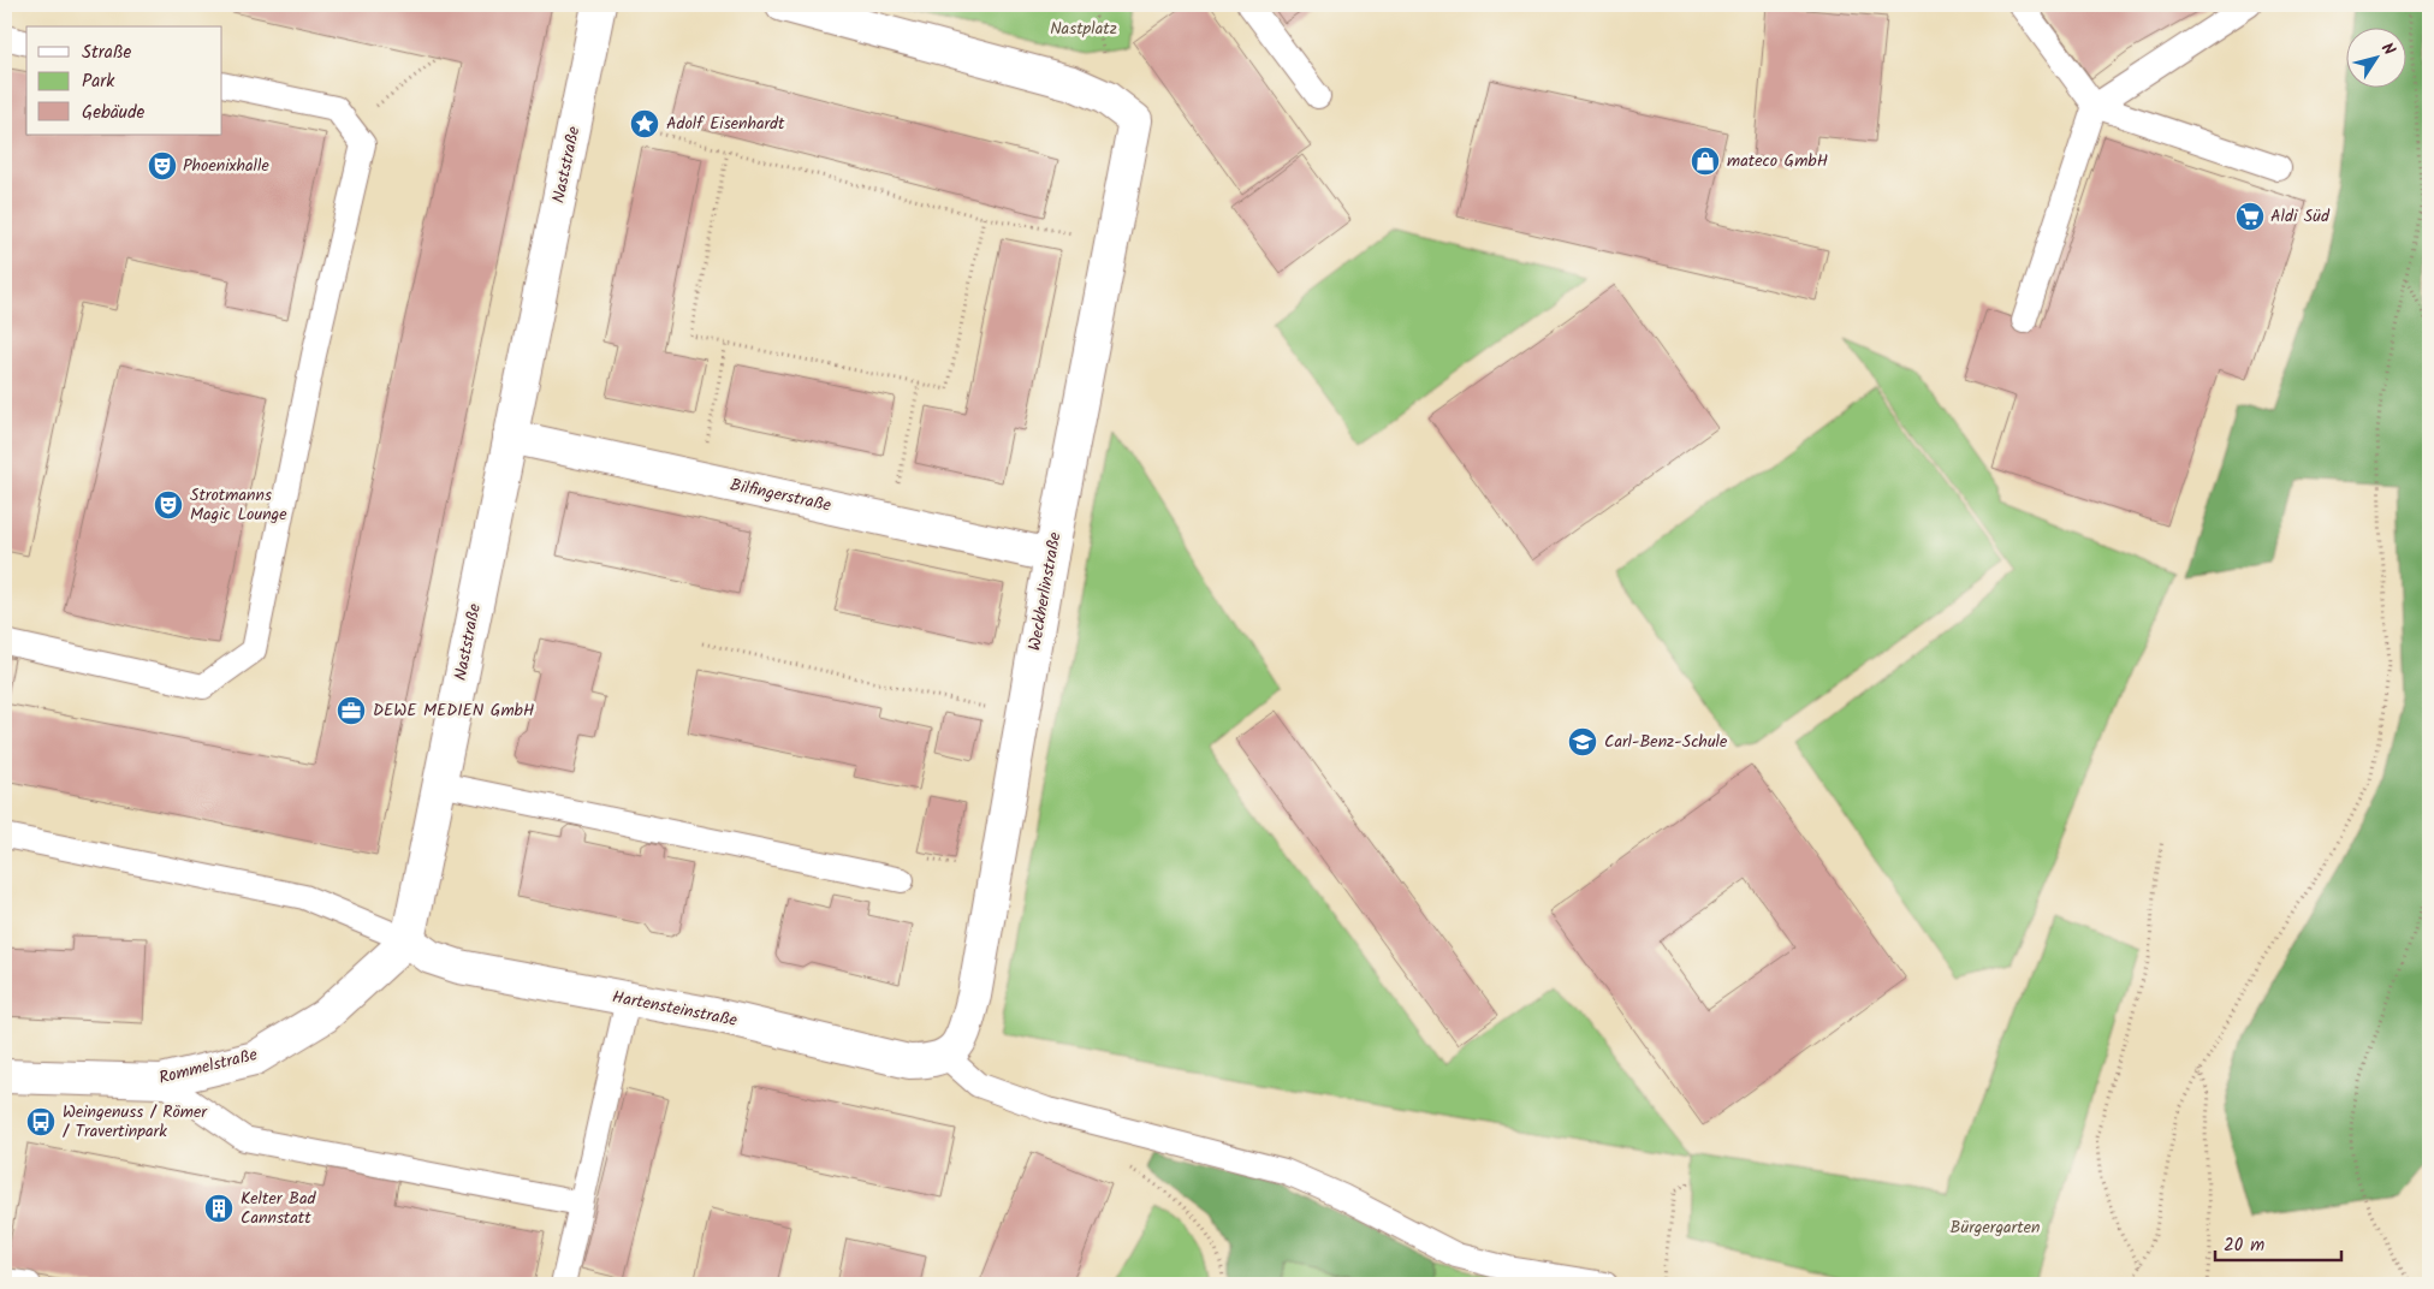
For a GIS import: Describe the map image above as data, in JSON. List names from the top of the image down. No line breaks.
{"streets":{"street":["Naststraße","Bilfingerstraße","Weckherlinstraße","Hartensteinstraße","Rommelstraße"]},"crossings":[["Naststraße","Bilfingerstraße"],["Naststraße","Hartensteinstraße"],["Naststraße","Rommelstraße"],["Bilfingerstraße","Weckherlinstraße"],["Weckherlinstraße","Hartensteinstraße"],["Hartensteinstraße","Rommelstraße"]],"parks":["Nastplatz","Bürgergarten"],"places":{"place":["Adolf Eisenhardt"],"shop":["mateco GmbH"],"theatre":["Phoenixhalle","Strotmanns Magic Lounge"],"supermarket":["Aldi Süd"],"office":["DEWE MEDIEN GmbH"],"school or university":["Carl-Benz-Schule"],"bus stop":["Weingenuss / Römer / Travertinpark"],"building":["Kelter Bad Cannstatt"]},"legend":["Straße","Park","Gebäude"],"scale_bar":"20 m","north":"top right"}
